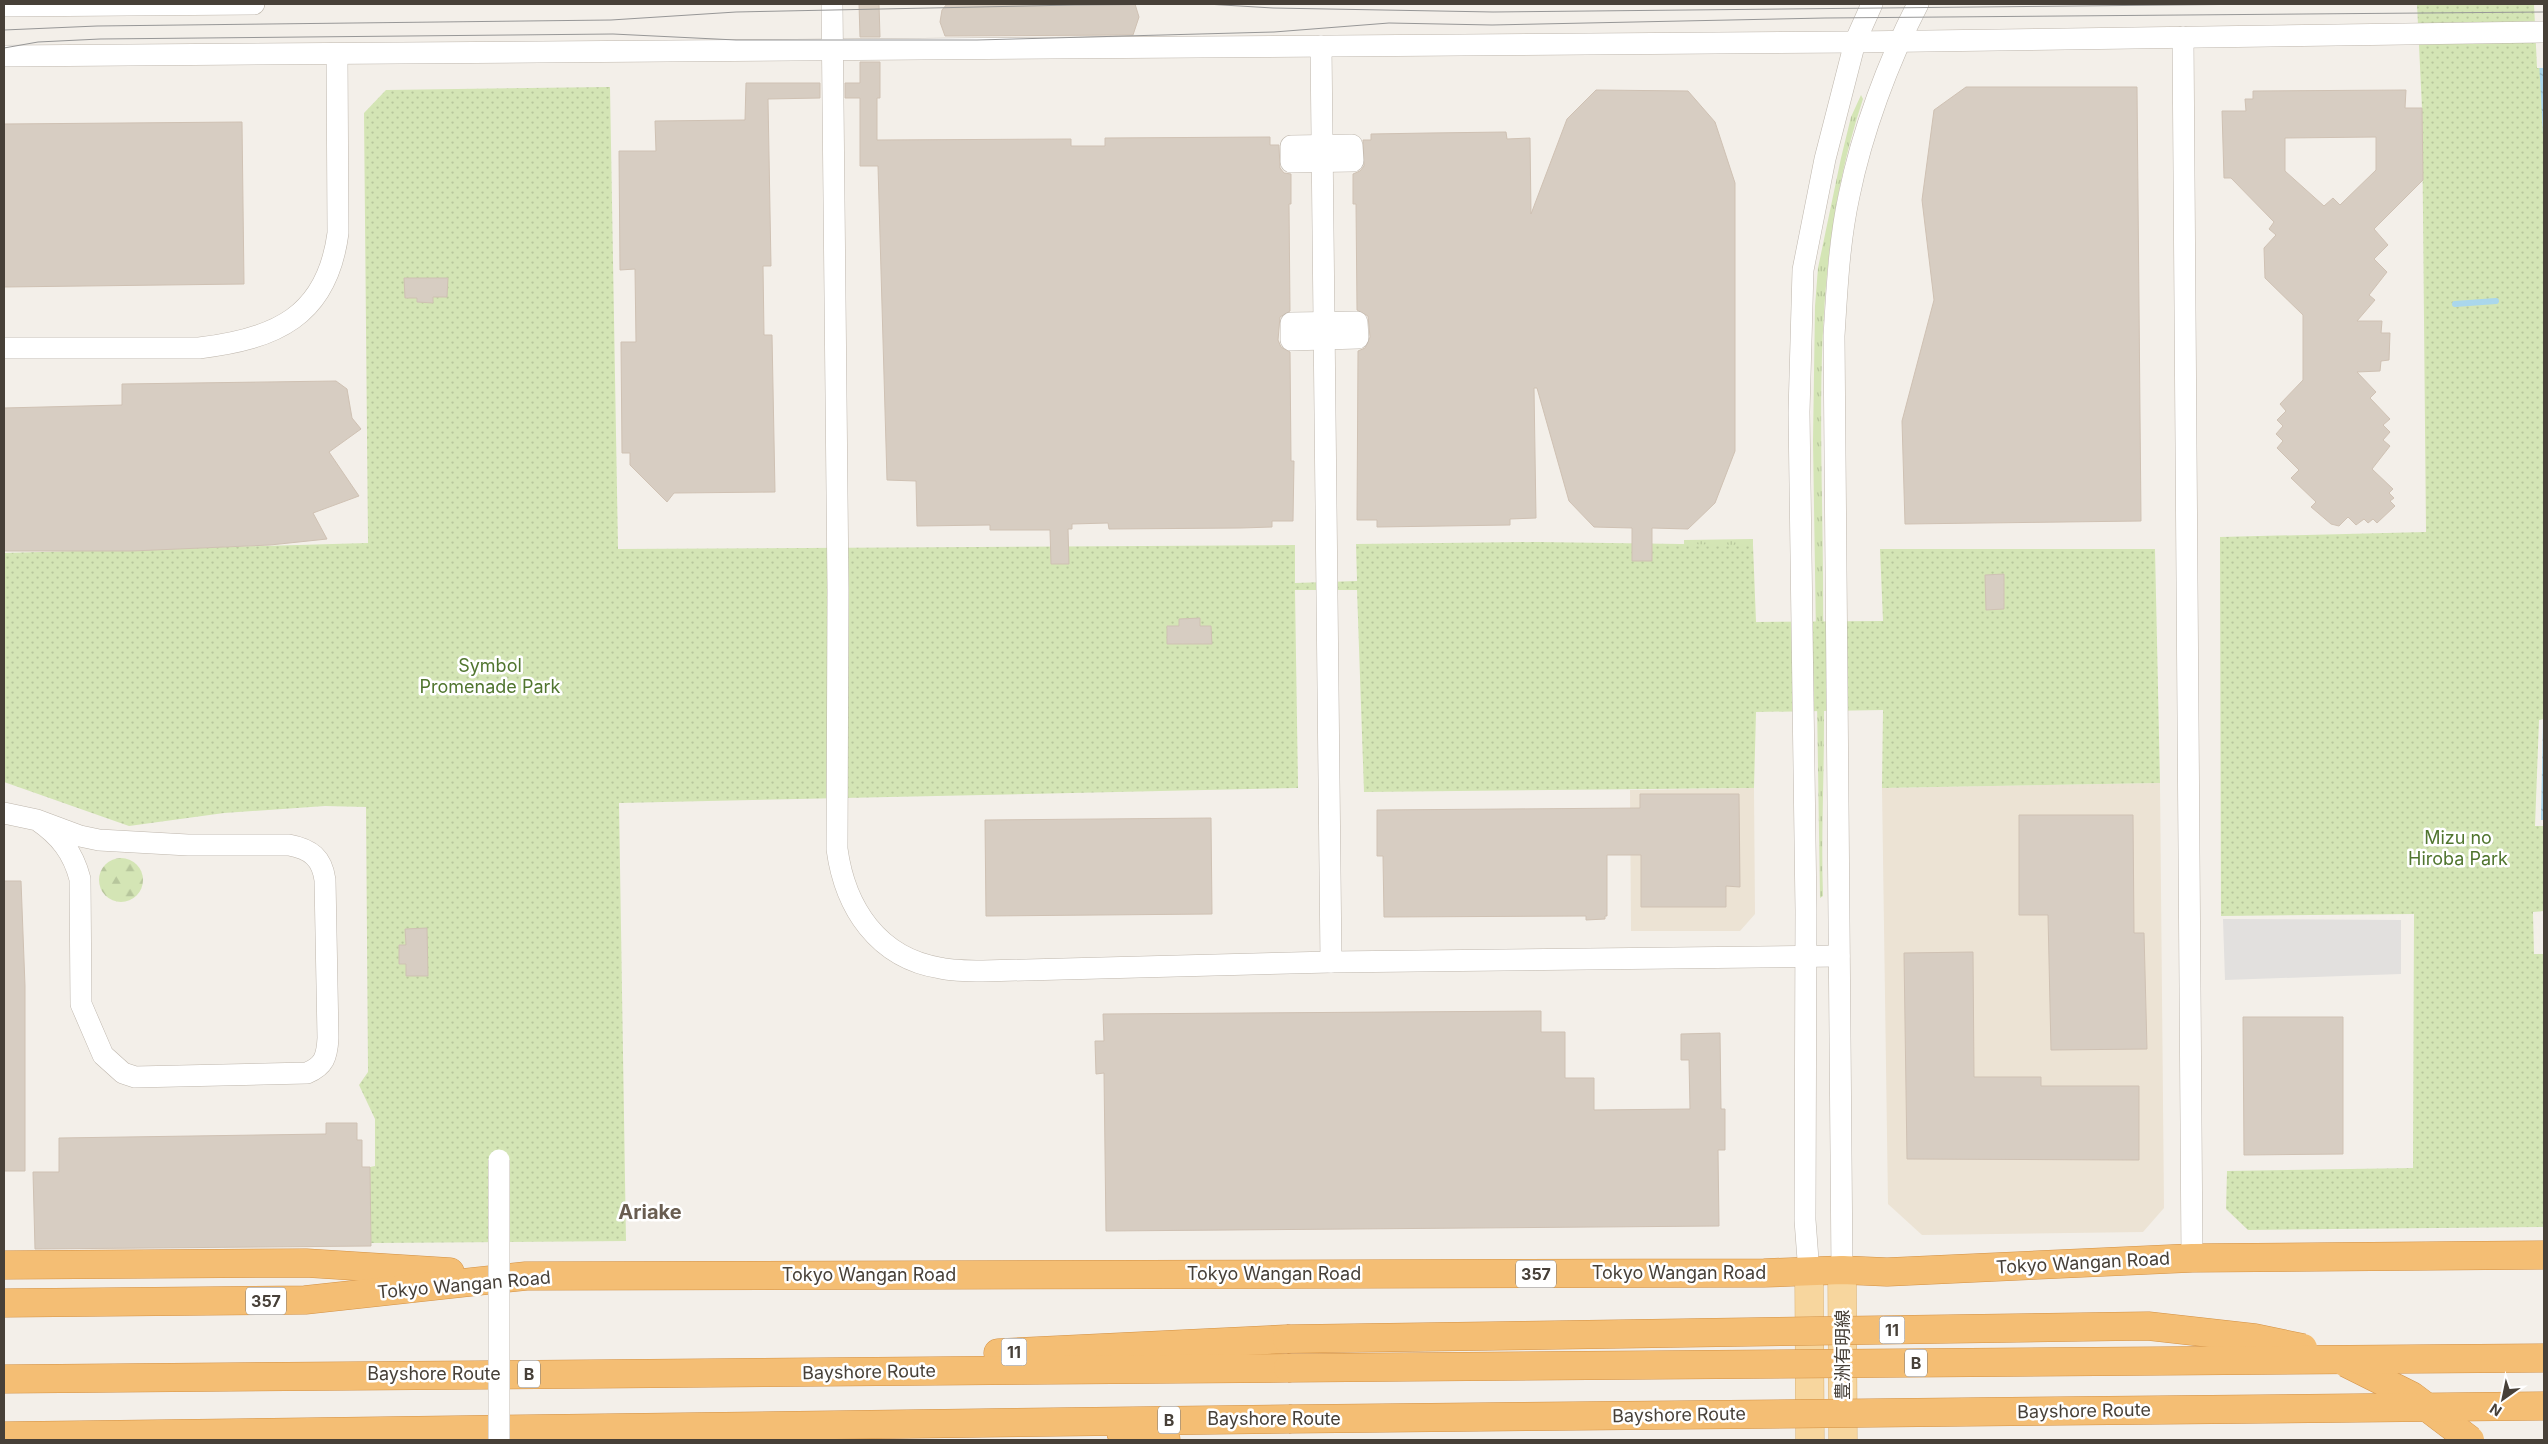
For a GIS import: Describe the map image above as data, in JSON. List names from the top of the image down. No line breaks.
{"streets":{"highway":["Tokyo Wangan Road","357","11","B","Bayshore Route"],"main road":["豊洲有明線"]},"crossings":[["Tokyo Wangan Road","357"],["Tokyo Wangan Road","豊洲有明線"],["11","Bayshore Route"],["B","Bayshore Route"]],"districts":["Ariake"],"parks":["Symbol Promenade Park","Mizu no Hiroba Park"],"north":"bottom left"}
